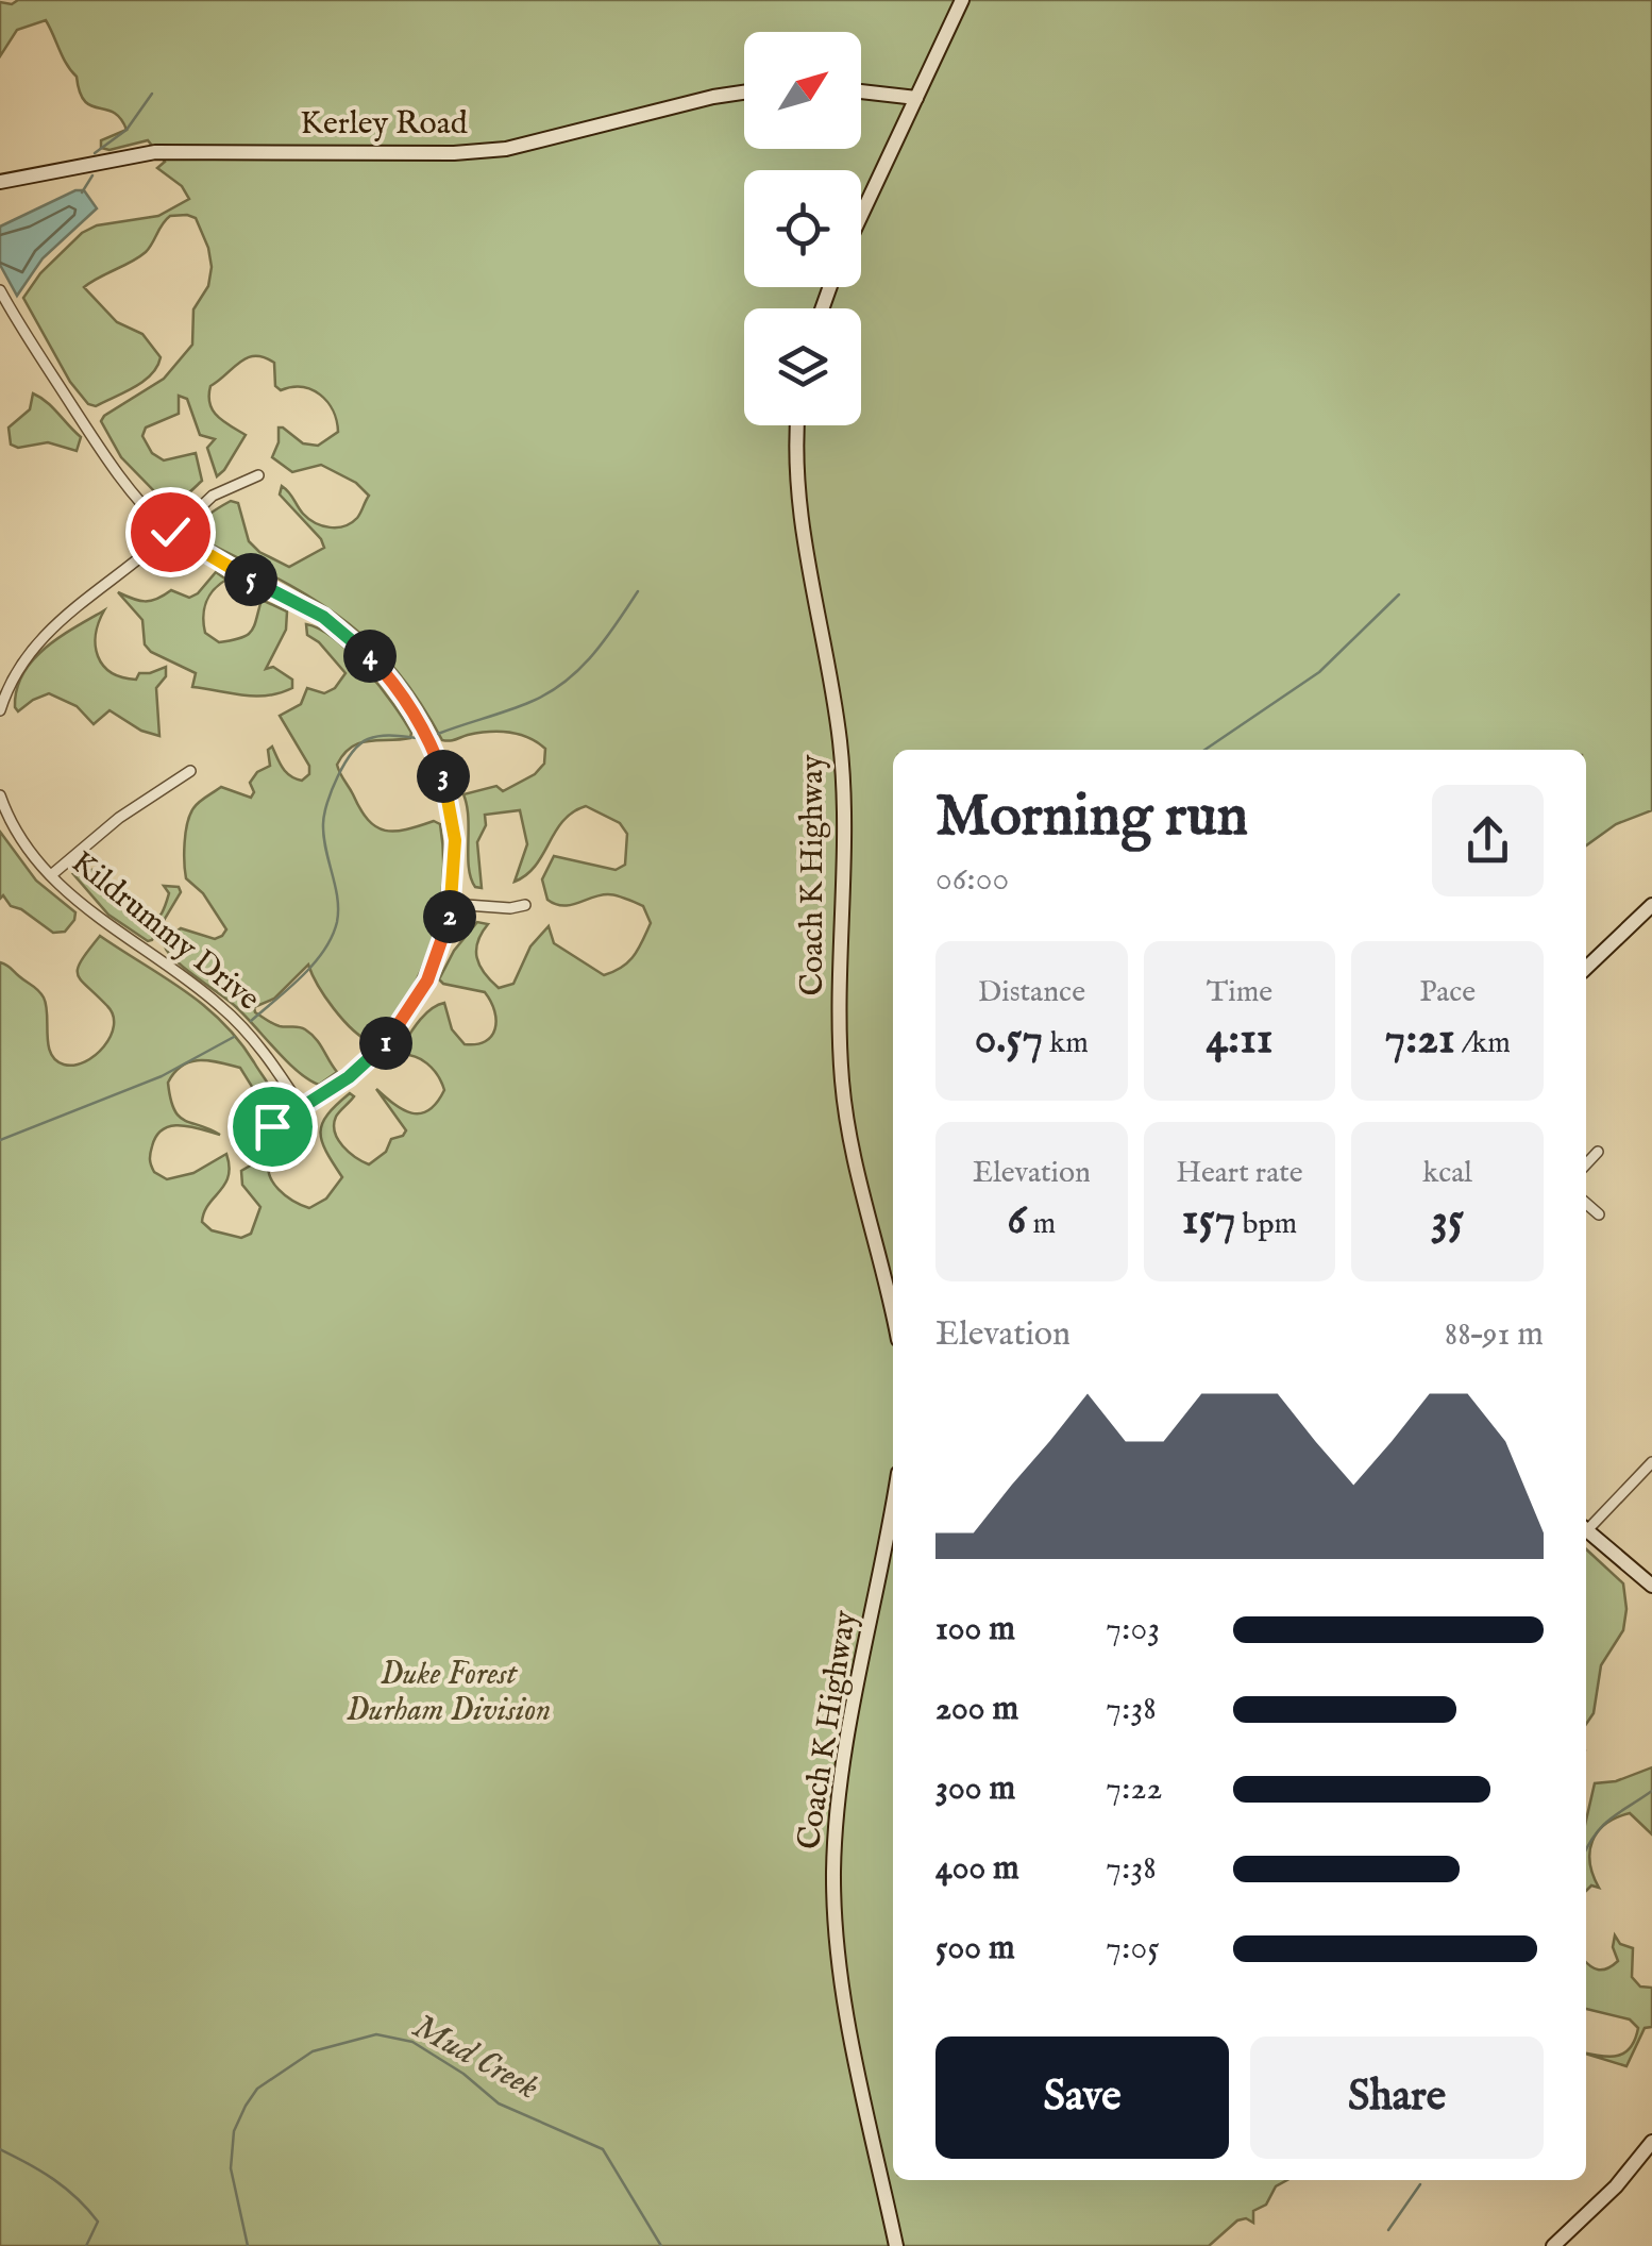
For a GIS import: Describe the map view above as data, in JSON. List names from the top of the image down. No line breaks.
{"streets":{"street":["Kerley Road","Coach K Highway","Kildrummy Drive"]},"water":["Mud Creek"],"parks":["Duke Forest Durham Division"],"north":"top right","page":{"pins":["5","4","3","2","1"],"heading":["Morning run","06:00"],"stats":[["Distance","0.57 km"],["Time","4:11"],["Pace","7:21 /km"],["Elevation","6 m"],["Heart rate","157 bpm"],["kcal","35"]],"chart":["Elevation","88–91 m"],"list":[{"name":"100 m","note":"7:03"},{"name":"200 m","note":"7:38"},{"name":"300 m","note":"7:22"},{"name":"400 m","note":"7:38"},{"name":"500 m","note":"7:05"}],"buttons":["Save","Share"]}}
